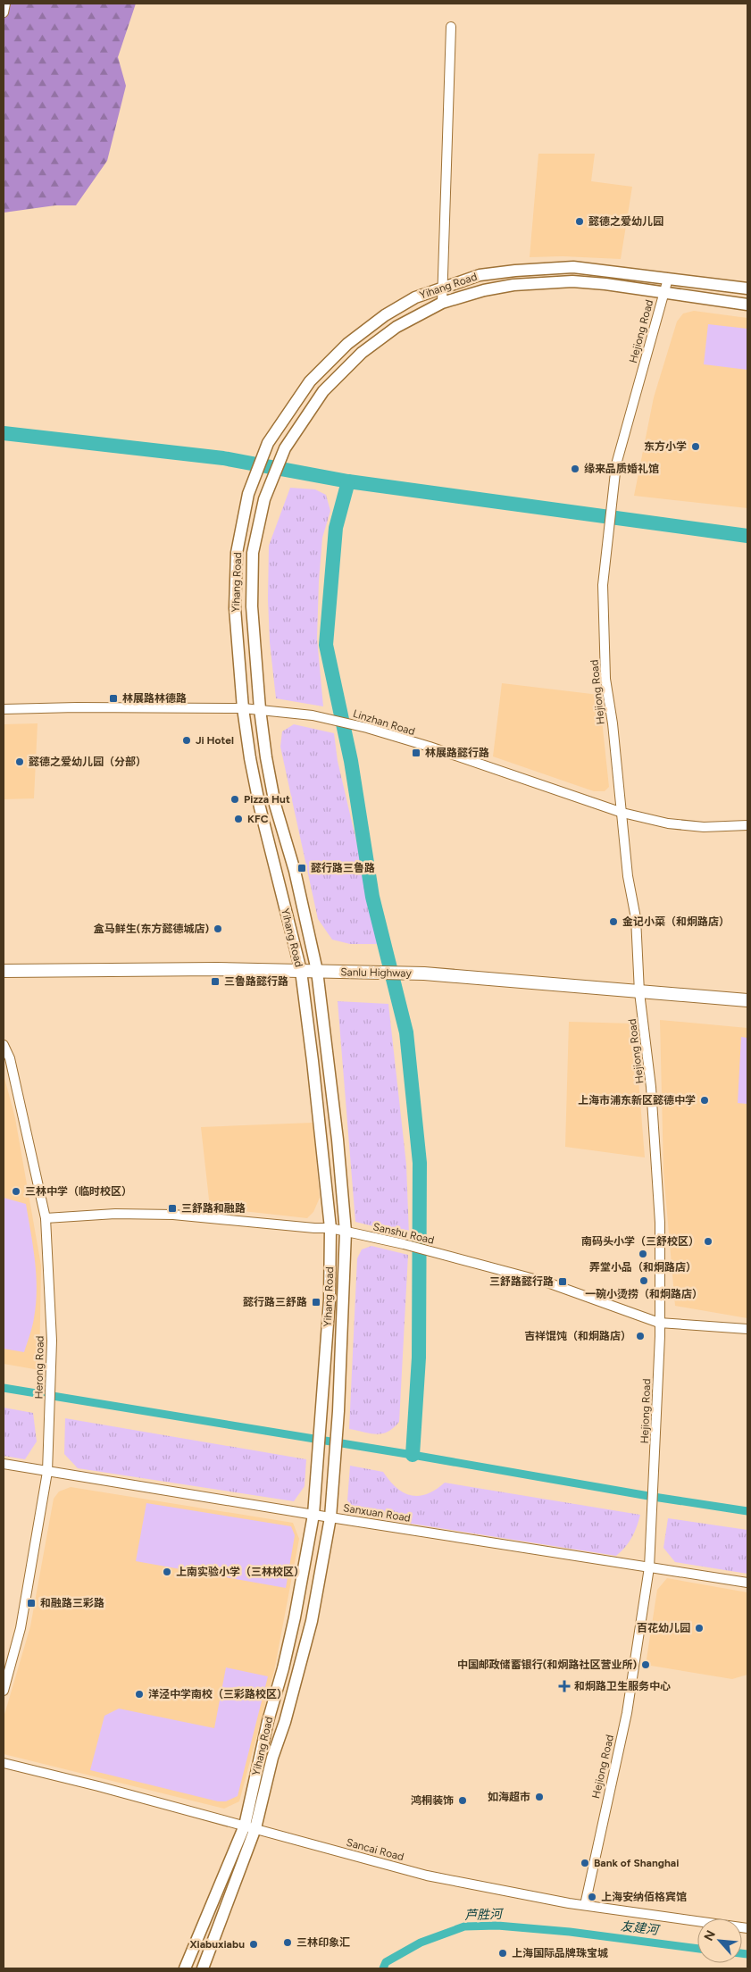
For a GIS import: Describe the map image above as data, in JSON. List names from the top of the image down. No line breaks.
{"streets":{"main road":["Sanlu Highway"],"street":["Yihang Road","Hejiong Road","Linzhan Road","Sanshu Road","Herong Road","Sanxuan Road","Sancai Road"]},"crossings":[["Yihang Road","Hejiong Road"],["Yihang Road","Linzhan Road"],["Yihang Road","Sanlu Highway"],["Yihang Road","Sanshu Road"],["Yihang Road","Sanxuan Road"],["Yihang Road","Sancai Road"],["Hejiong Road","Linzhan Road"],["Hejiong Road","Sanlu Highway"],["Hejiong Road","Sanshu Road"],["Hejiong Road","Sanxuan Road"],["Hejiong Road","Sancai Road"],["Sanshu Road","Herong Road"],["Herong Road","Sanxuan Road"]],"water":["芦胜河","友建河"],"places":{"other":["懿德之爱幼儿园","东方小学","缘来品质婚礼馆","Ji Hotel","懿德之爱幼儿园（分部）","Pizza Hut","KFC","金记小菜（和炯路店）","盒马鲜生(东方懿德城店)","上海市浦东新区懿德中学","三林中学（临时校区）","南码头小学（三舒校区）","弄堂小品（和炯路店）","一碗小烫捞（和炯路店）","吉祥馄饨（和炯路店）","上南实验小学（三林校区）","百花幼儿园","中国邮政储蓄银行(和炯路社区营业所)","洋泾中学南校（三彩路校区）","如海超市","鸿桐装饰","Bank of Shanghai","上海安纳佰格宾馆","三林印象汇","Xiabuxiabu","上海国际品牌珠宝城"],"transit":["林展路林德路","林展路懿行路","懿行路三鲁路","三鲁路懿行路","三舒路和融路","三舒路懿行路","懿行路三舒路","和融路三彩路"],"health":["和炯路卫生服务中心"]},"north":"top left"}
